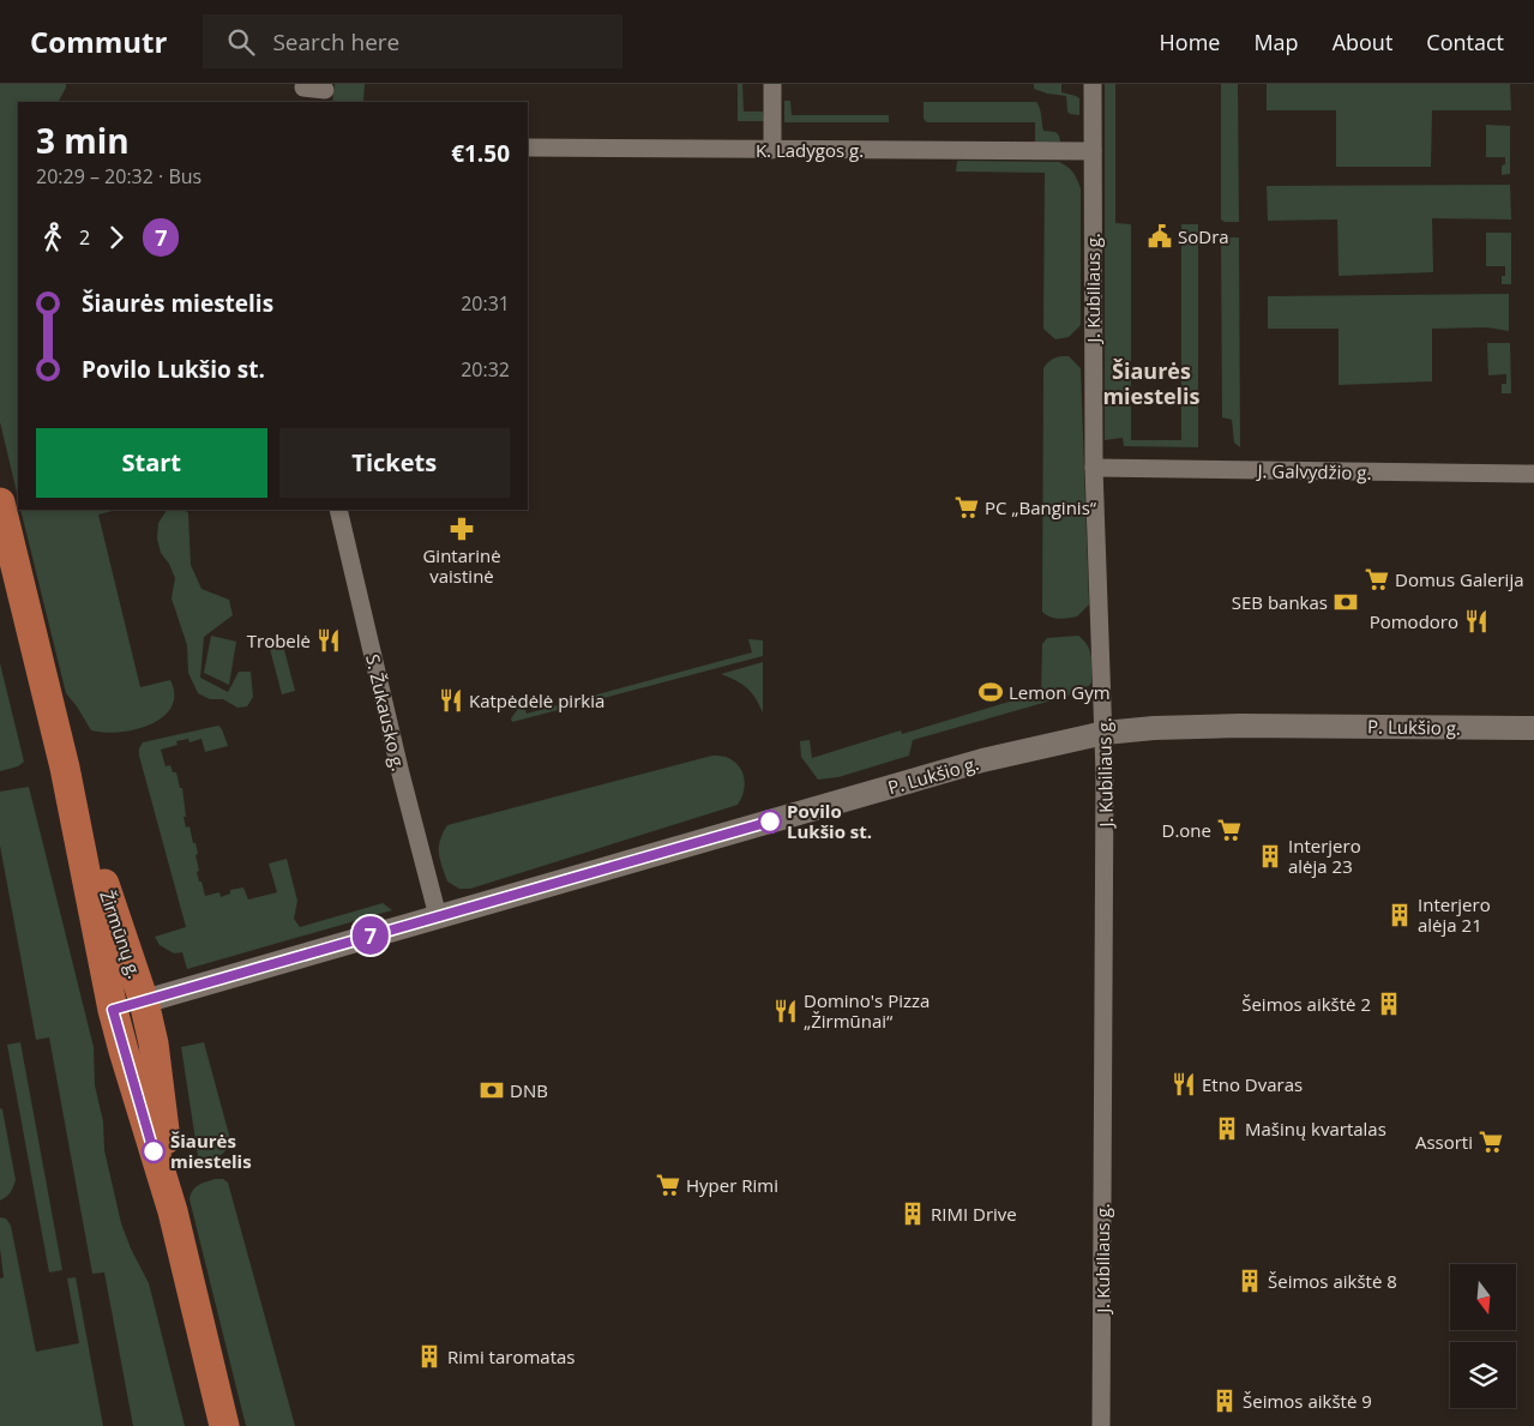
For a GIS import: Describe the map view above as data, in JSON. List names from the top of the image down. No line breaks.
{"streets":{"main road":["Žirmūnų g."],"street":["K. Ladygos g.","J. Kubiliaus g.","J. Galvydžio g.","S. Žukausko g.","P. Lukšio g."]},"crossings":[["K. Ladygos g.","J. Kubiliaus g."],["J. Kubiliaus g.","J. Galvydžio g."],["J. Kubiliaus g.","P. Lukšio g."],["S. Žukausko g.","P. Lukšio g."],["P. Lukšio g.","Žirmūnų g."]],"districts":["Šiaurės miestelis"],"places":{"public building":["SoDra"],"supermarket":["PC „Banginis“","Domus Galerija","D.one","Assorti","Hyper Rimi"],"pharmacy":["Gintarinė vaistinė"],"bank":["SEB bankas","DNB"],"restaurant":["Pomodoro","Trobelė","Katpėdėlė pirkia","Domino's Pizza „Žirmūnai“","Etno Dvaras"],"sports":["Lemon Gym"],"other":["Povilo Lukšio st.","Šiaurės miestelis"],"building":["Interjero alėja 23","Interjero alėja 21","Šeimos aikštė 2","Mašinų kvartalas","RIMI Drive","Šeimos aikštė 8","Rimi taromatas","Šeimos aikštė 9"]},"lines":["bus line 7"],"north":"bottom","page":{"header":"Commutr","search":"Search here","nav":["Home","Map","About","Contact"],"on_map":"7","heading":["3 min","20:29 – 20:32 · Bus","€1.50"],"legs":["2","7"],"list":[{"name":"Šiaurės miestelis","value":"20:31"},{"name":"Povilo Lukšio st.","value":"20:32"}],"buttons":["Start","Tickets"]}}
